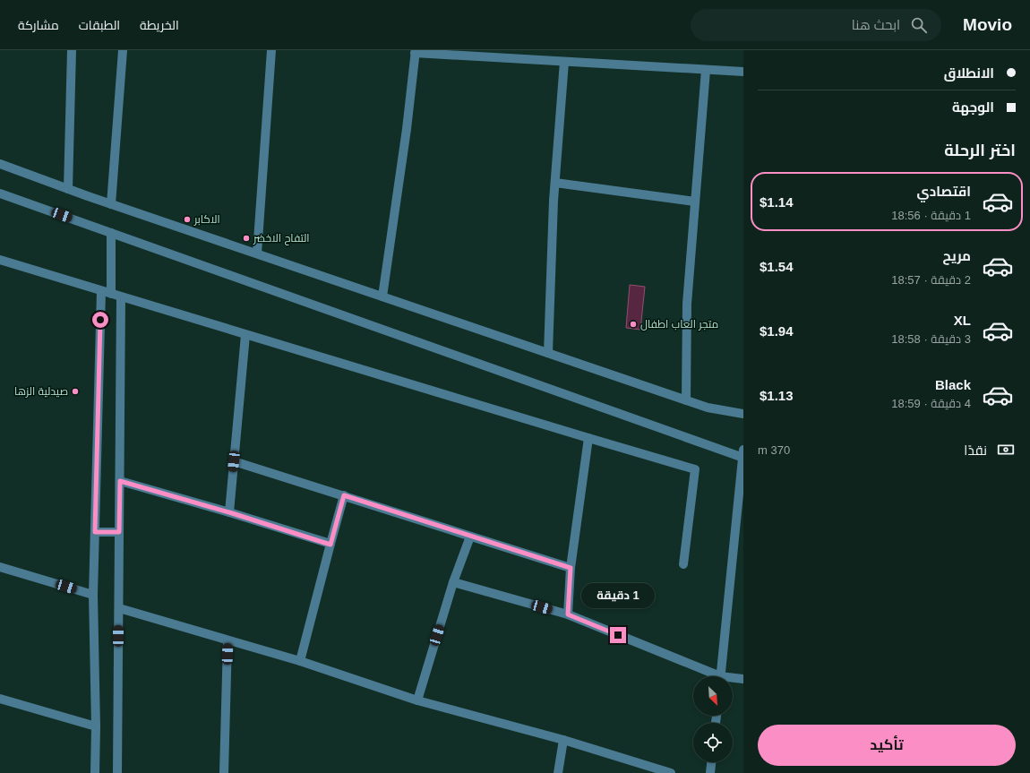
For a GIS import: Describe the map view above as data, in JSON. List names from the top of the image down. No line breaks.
{"places":["الاكابر","التفاح الاخضر","متجر العاب اطفال","صيدلية الزها"],"north":"bottom right","page":{"header":"Movio","search":"ابحث هنا","nav":["الخريطة","الطبقات","مشاركة"],"banner":["الانطلاق","الوجهة"],"heading":"اختر الرحلة","list":[{"name":"اقتصادي","note":"1 دقيقة · 18:56","value":"$1.14"},{"name":"مريح","note":"2 دقيقة · 18:57","value":"$1.54"},{"name":"XL","note":"3 دقيقة · 18:58","value":"$1.94"},{"name":"Black","note":"4 دقيقة · 18:59","value":"$1.13"}],"pay":["نقدًا","370 m"],"bubble":"1 دقيقة","buttons":"تأكيد"}}
